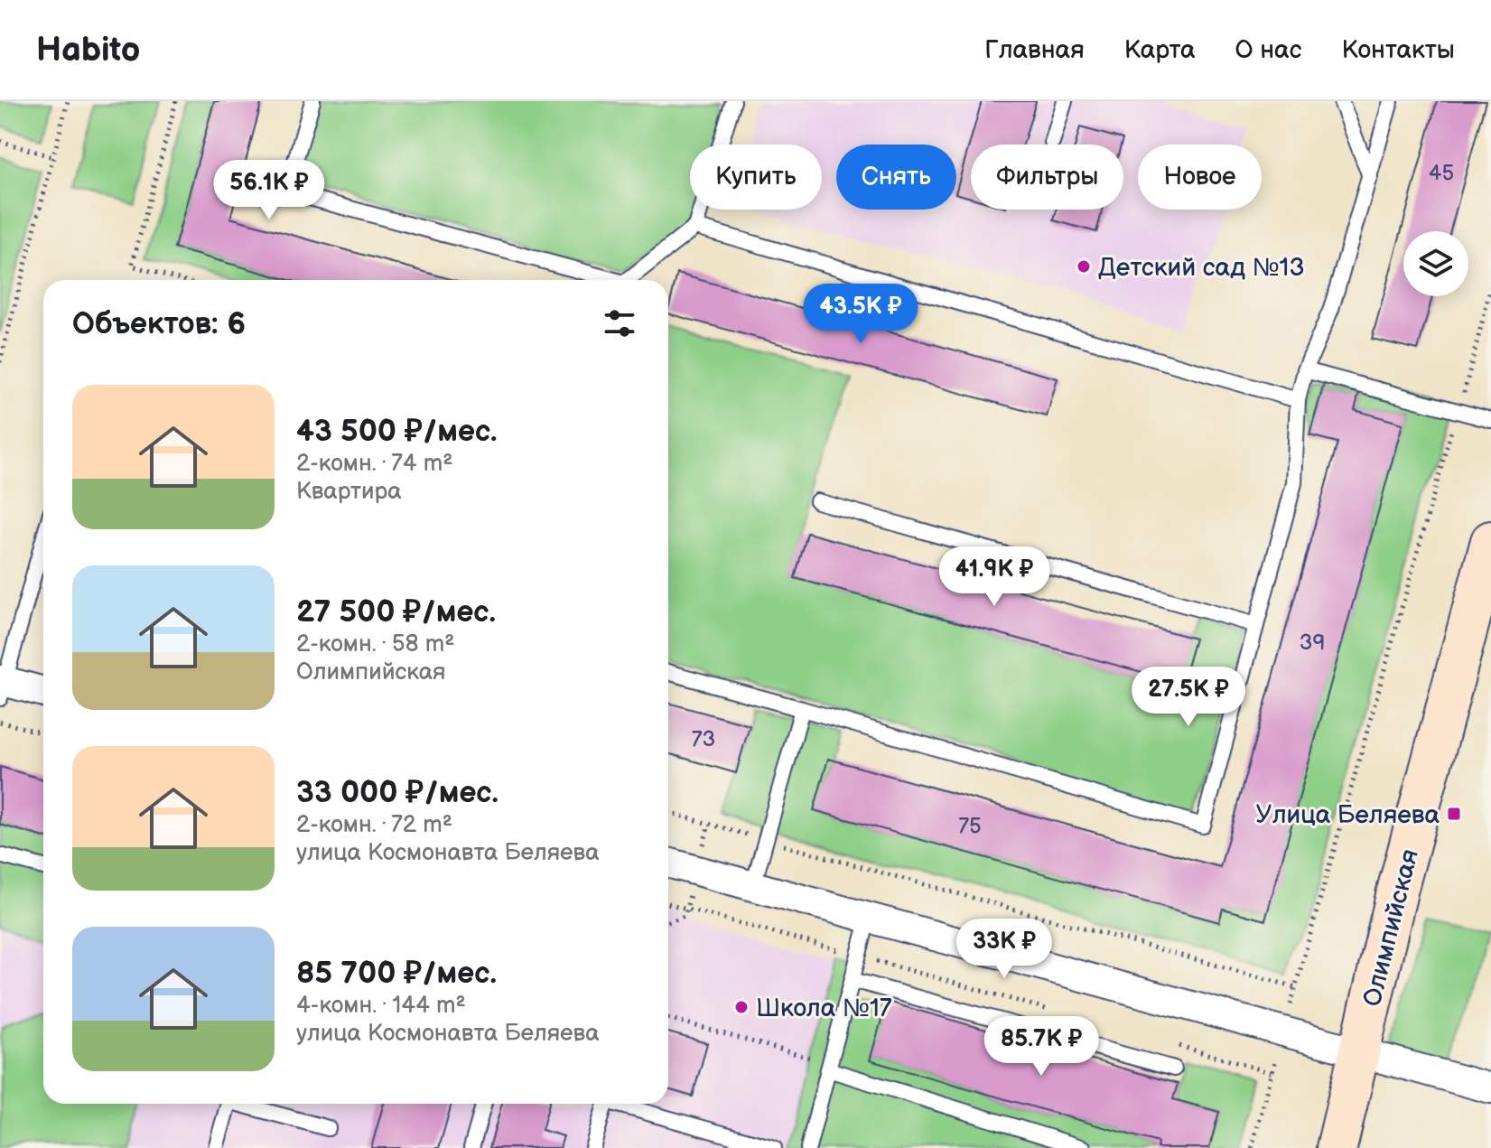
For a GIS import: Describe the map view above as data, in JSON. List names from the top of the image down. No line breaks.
{"streets":{"main road":["Олимпийская"]},"places":{"other":["Детский сад №13","Школа №17"],"transit":["Улица Беляева"]},"house_numbers":["45","39","73","75"],"page":{"header":"Habito","nav":["Главная","Карта","О нас","Контакты"],"chip":["Купить","Снять","Фильтры","Новое"],"price":["56.1K ₽","43.5K ₽","41.9K ₽","27.5K ₽","33K ₽","85.7K ₽"],"heading":"Объектов: 6","list":[{"name":"43 500 ₽/мес.","note":"2-комн. · 74 m² · Квартира"},{"name":"27 500 ₽/мес.","note":"2-комн. · 58 m² · Олимпийская"},{"name":"33 000 ₽/мес.","note":"2-комн. · 72 m² · улица Космонавта Беляева"},{"name":"85 700 ₽/мес.","note":"4-комн. · 144 m² · улица Космонавта Беляева"}]}}
